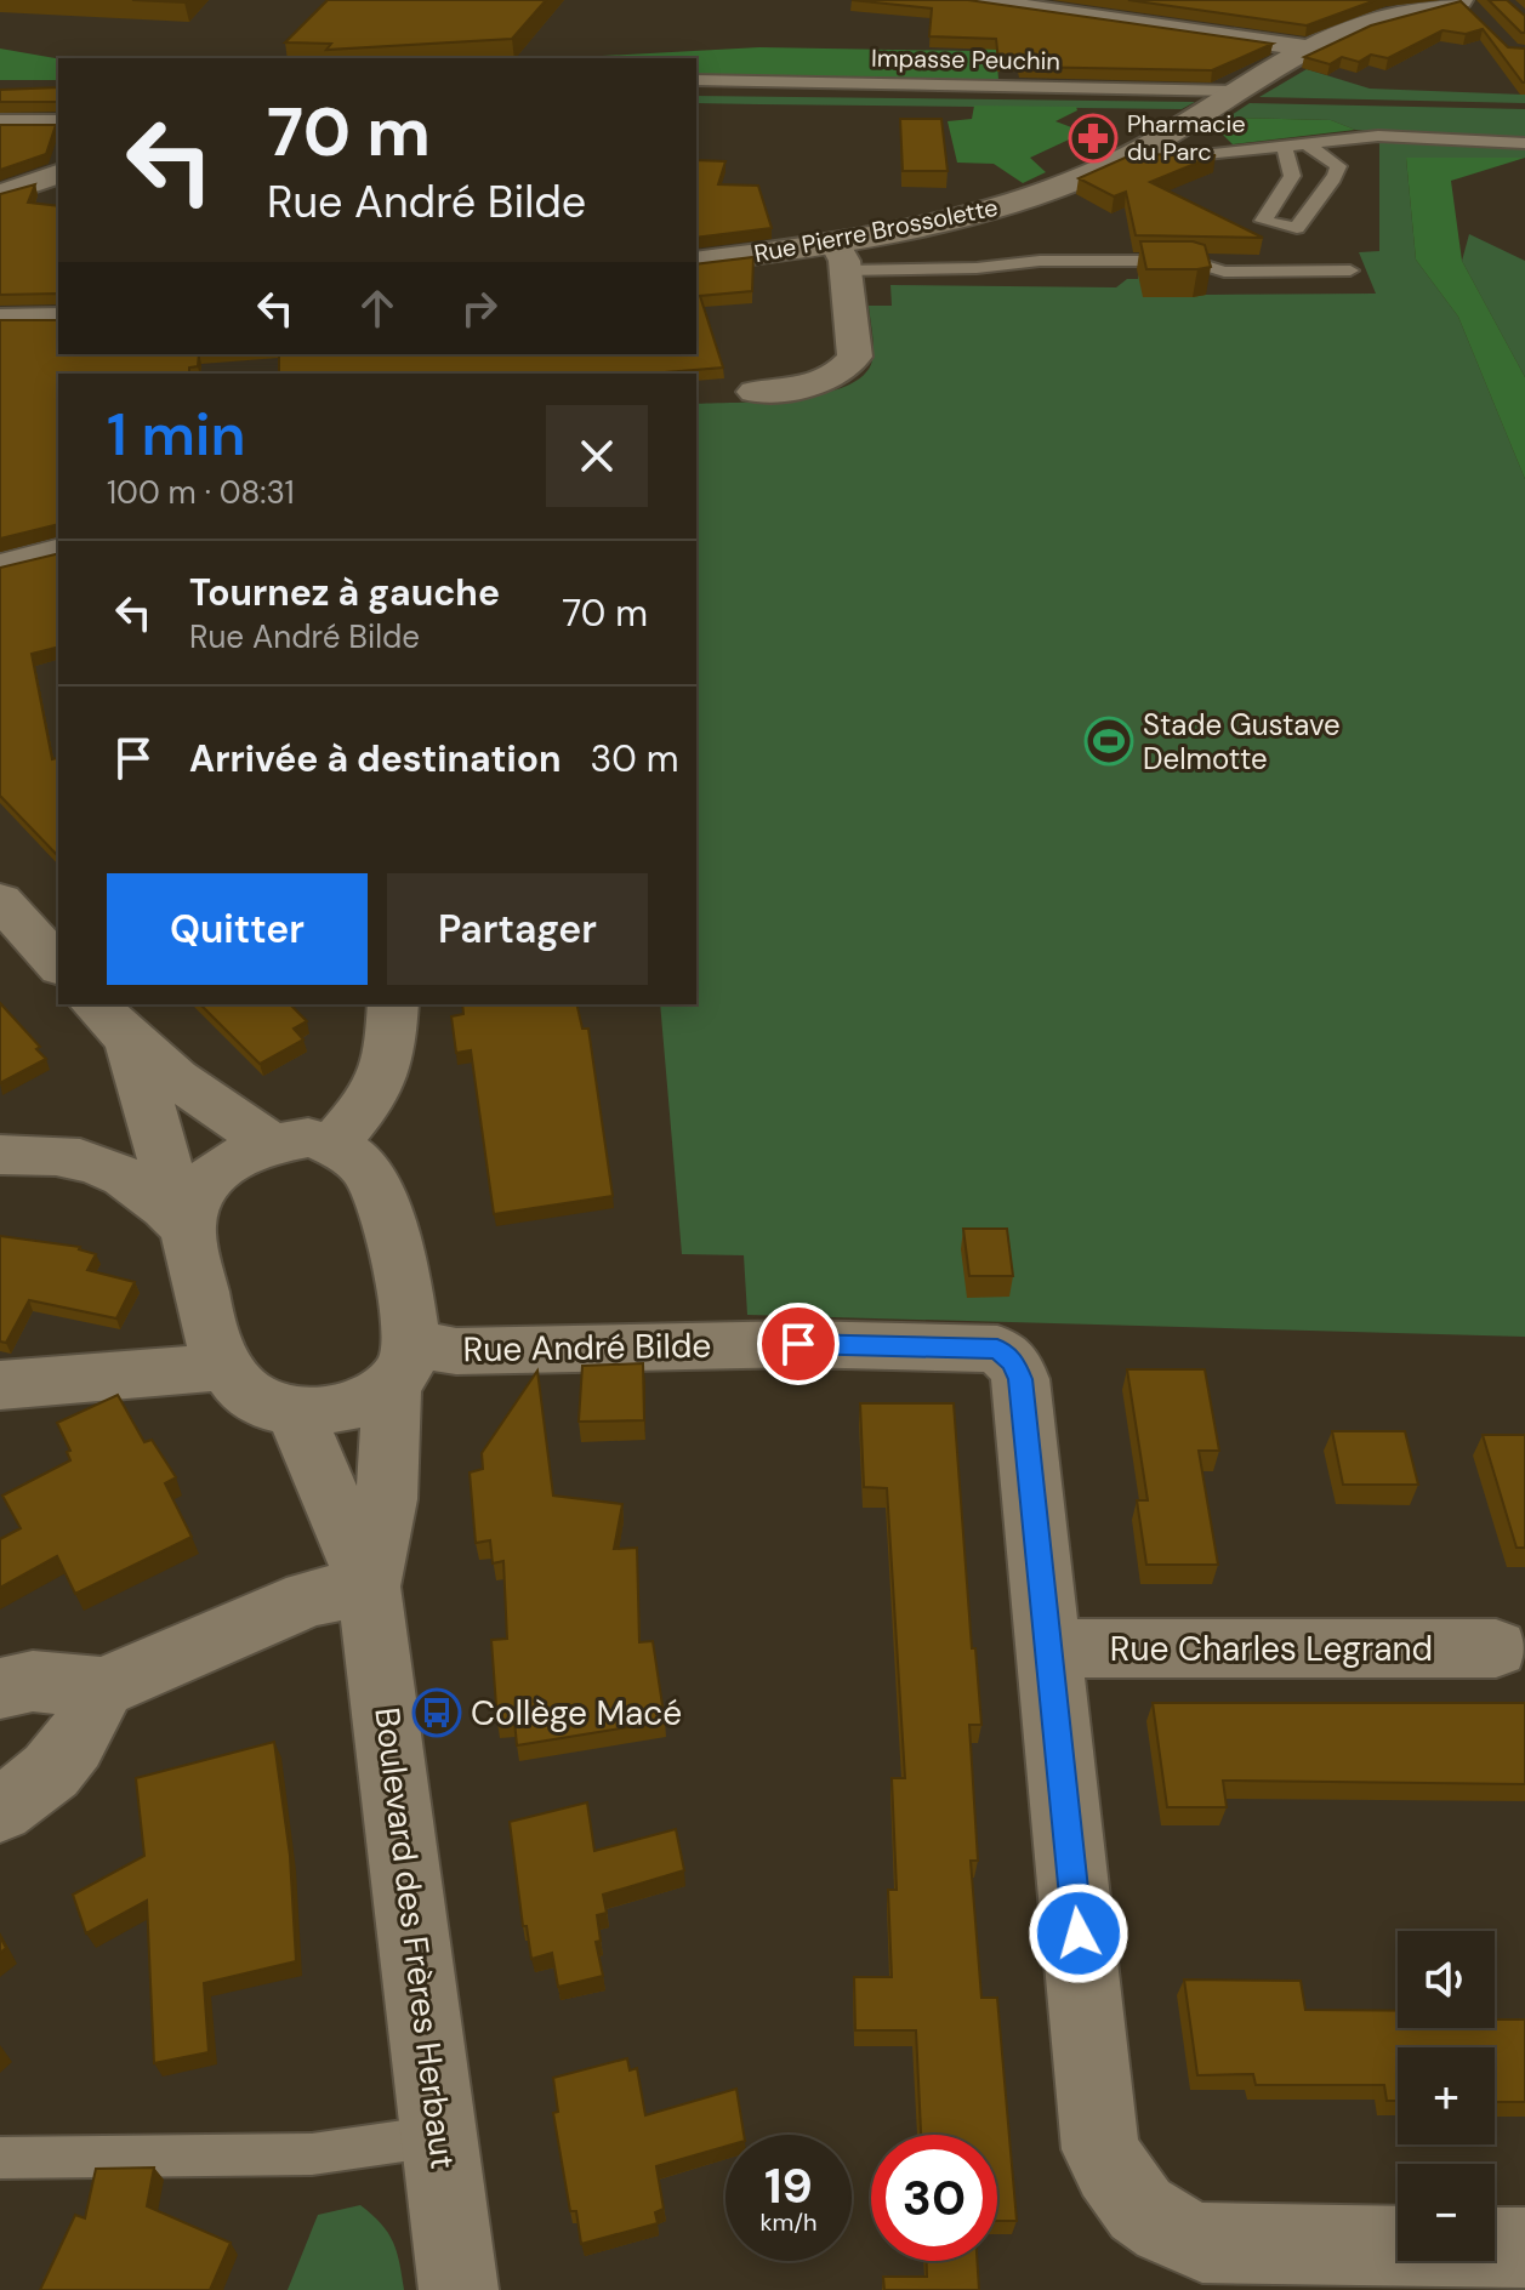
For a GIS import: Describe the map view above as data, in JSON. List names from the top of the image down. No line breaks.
{"streets":{"street":["Rue Pierre Brossolette","Rue André Bilde","Rue Charles Legrand","Boulevard des Frères Herbaut"],"lane":["Impasse Peuchin"]},"crossings":[["Impasse Peuchin","Rue Pierre Brossolette"],["Rue André Bilde","Rue Charles Legrand"],["Rue André Bilde","Boulevard des Frères Herbaut"]],"places":{"pharmacy":["Pharmacie du Parc"],"sports":["Stade Gustave Delmotte"],"bus stop":["Collège Macé"]},"page":{"turn":["70 m","Rue André Bilde"],"heading":["1 min","100 m · 08:31"],"list":[{"name":"Tournez à gauche","note":"Rue André Bilde","value":"70 m"},{"name":"Arrivée à destination","value":"30 m"}],"buttons":["Quitter","Partager"],"map_buttons":["+","−"],"speed":"19 km/h","limit":"30"}}
